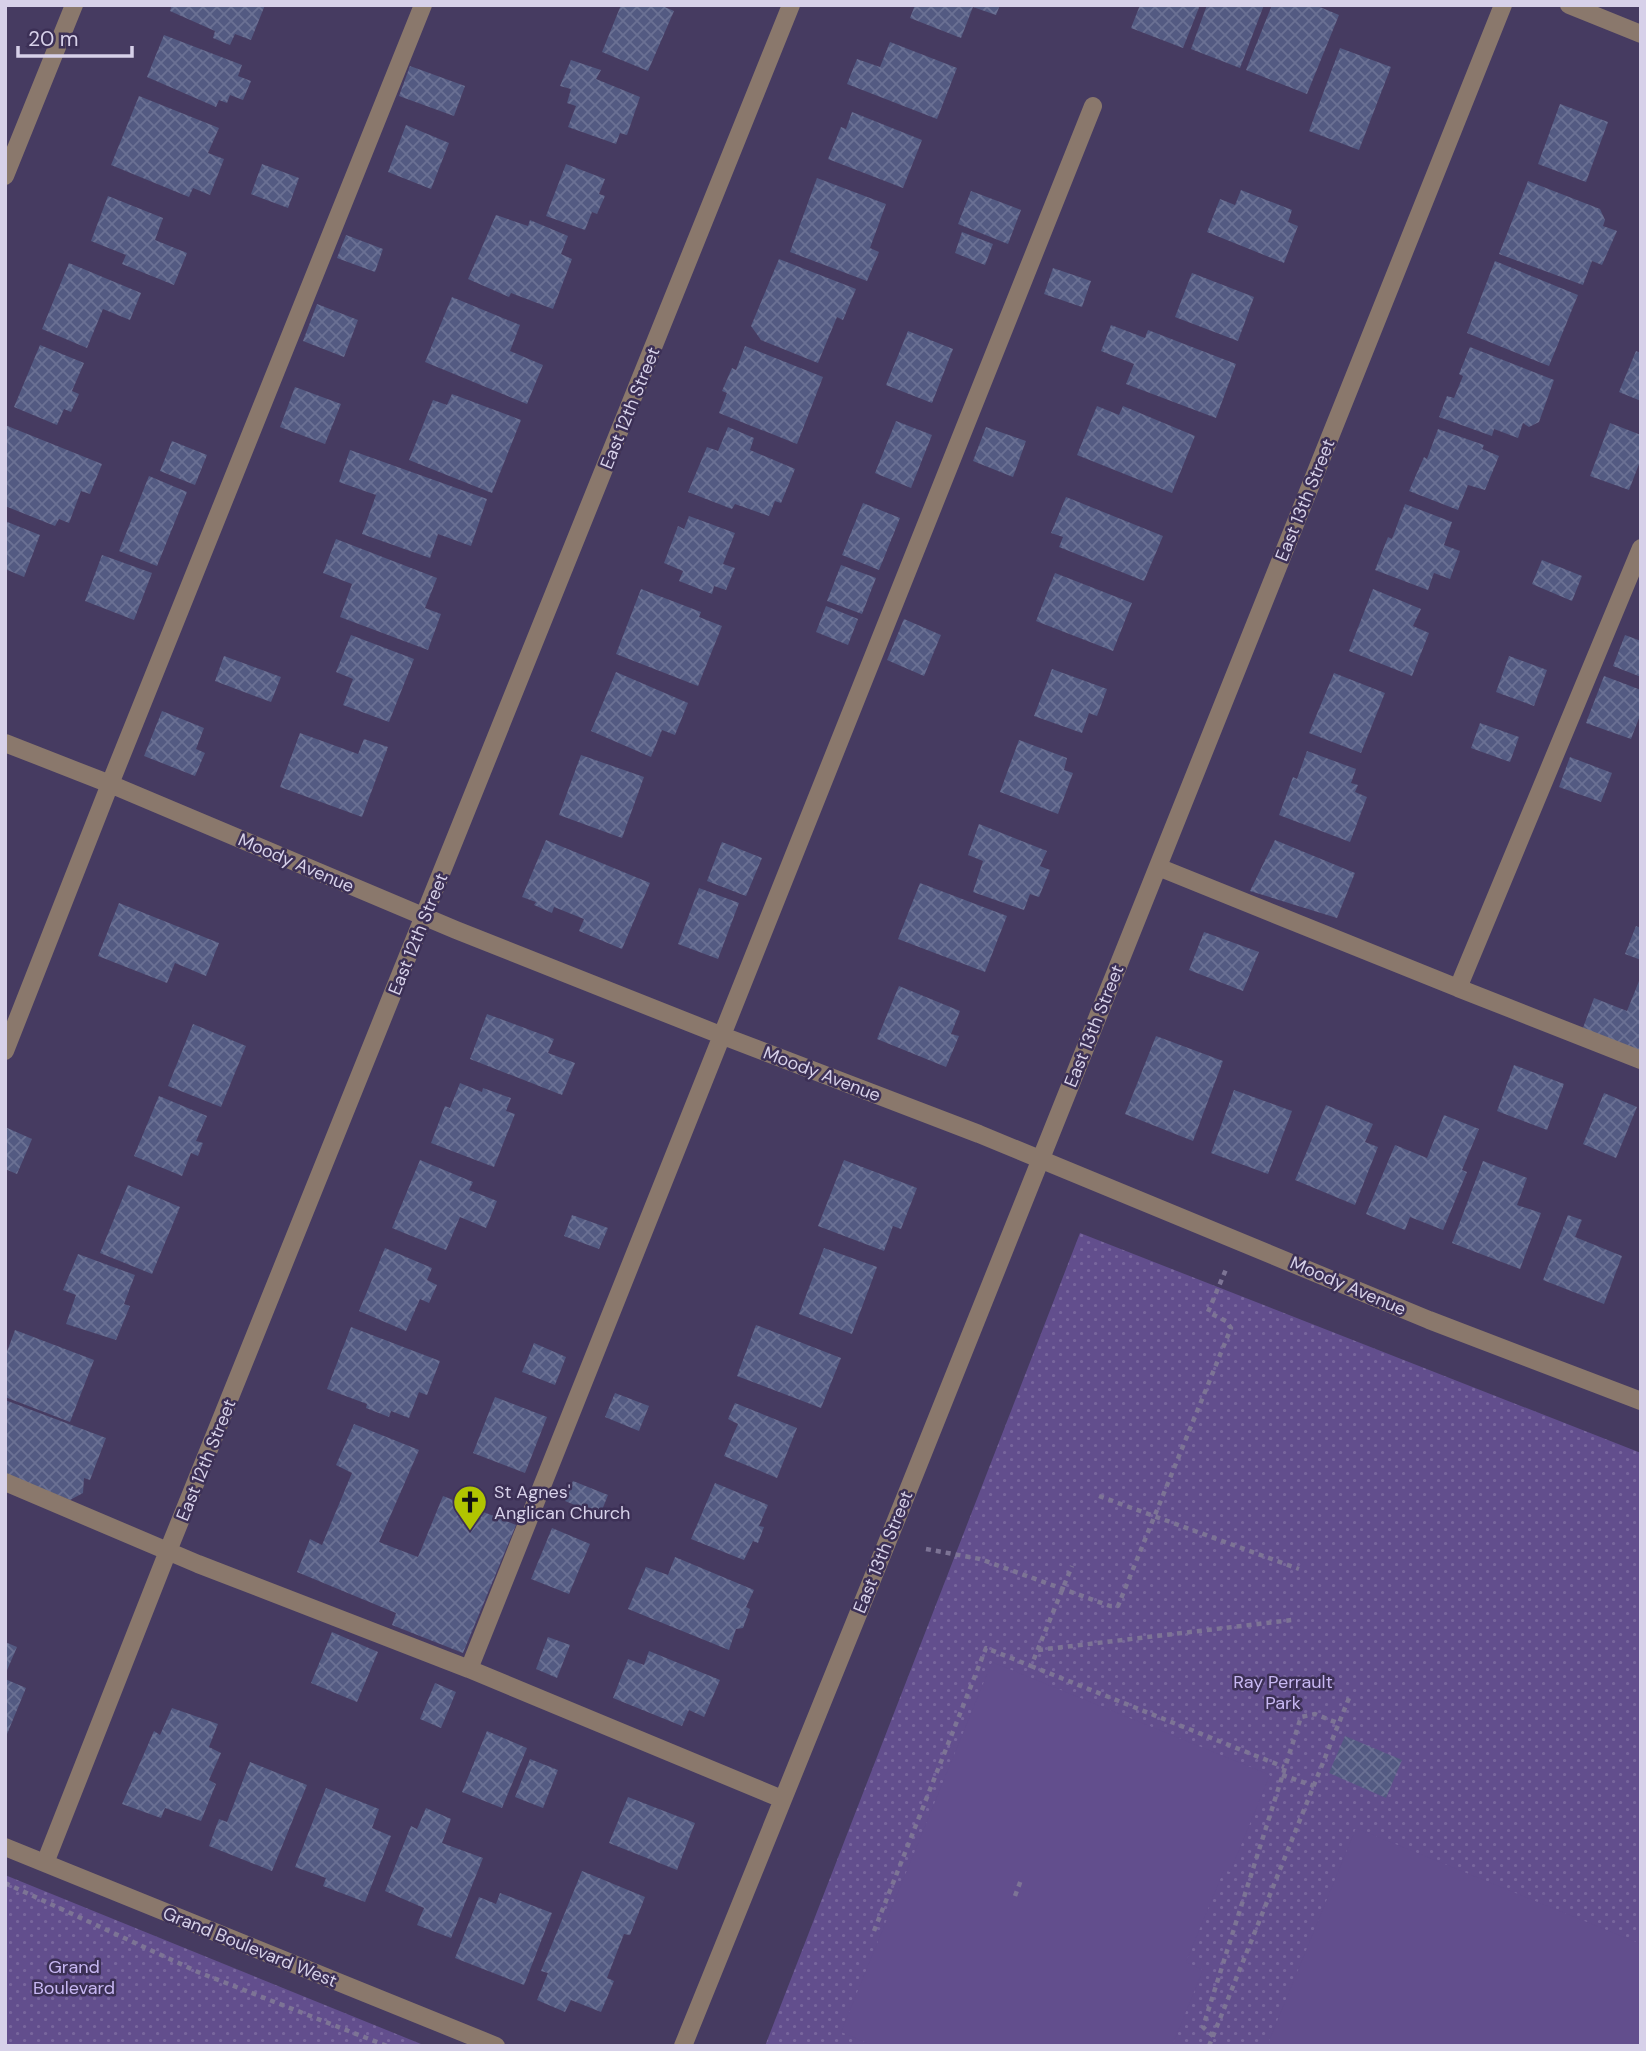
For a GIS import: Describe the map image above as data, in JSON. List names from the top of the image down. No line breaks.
{"streets":{"street":["East 12th Street","East 13th Street","Moody Avenue","Grand Boulevard West"]},"crossings":[["East 12th Street","Moody Avenue"],["East 12th Street","Grand Boulevard West"],["East 13th Street","Moody Avenue"]],"parks":["Ray Perrault Park","Grand Boulevard"],"places":{"church":["St Agnes' Anglican Church"]},"scale_bar":"20 m"}
